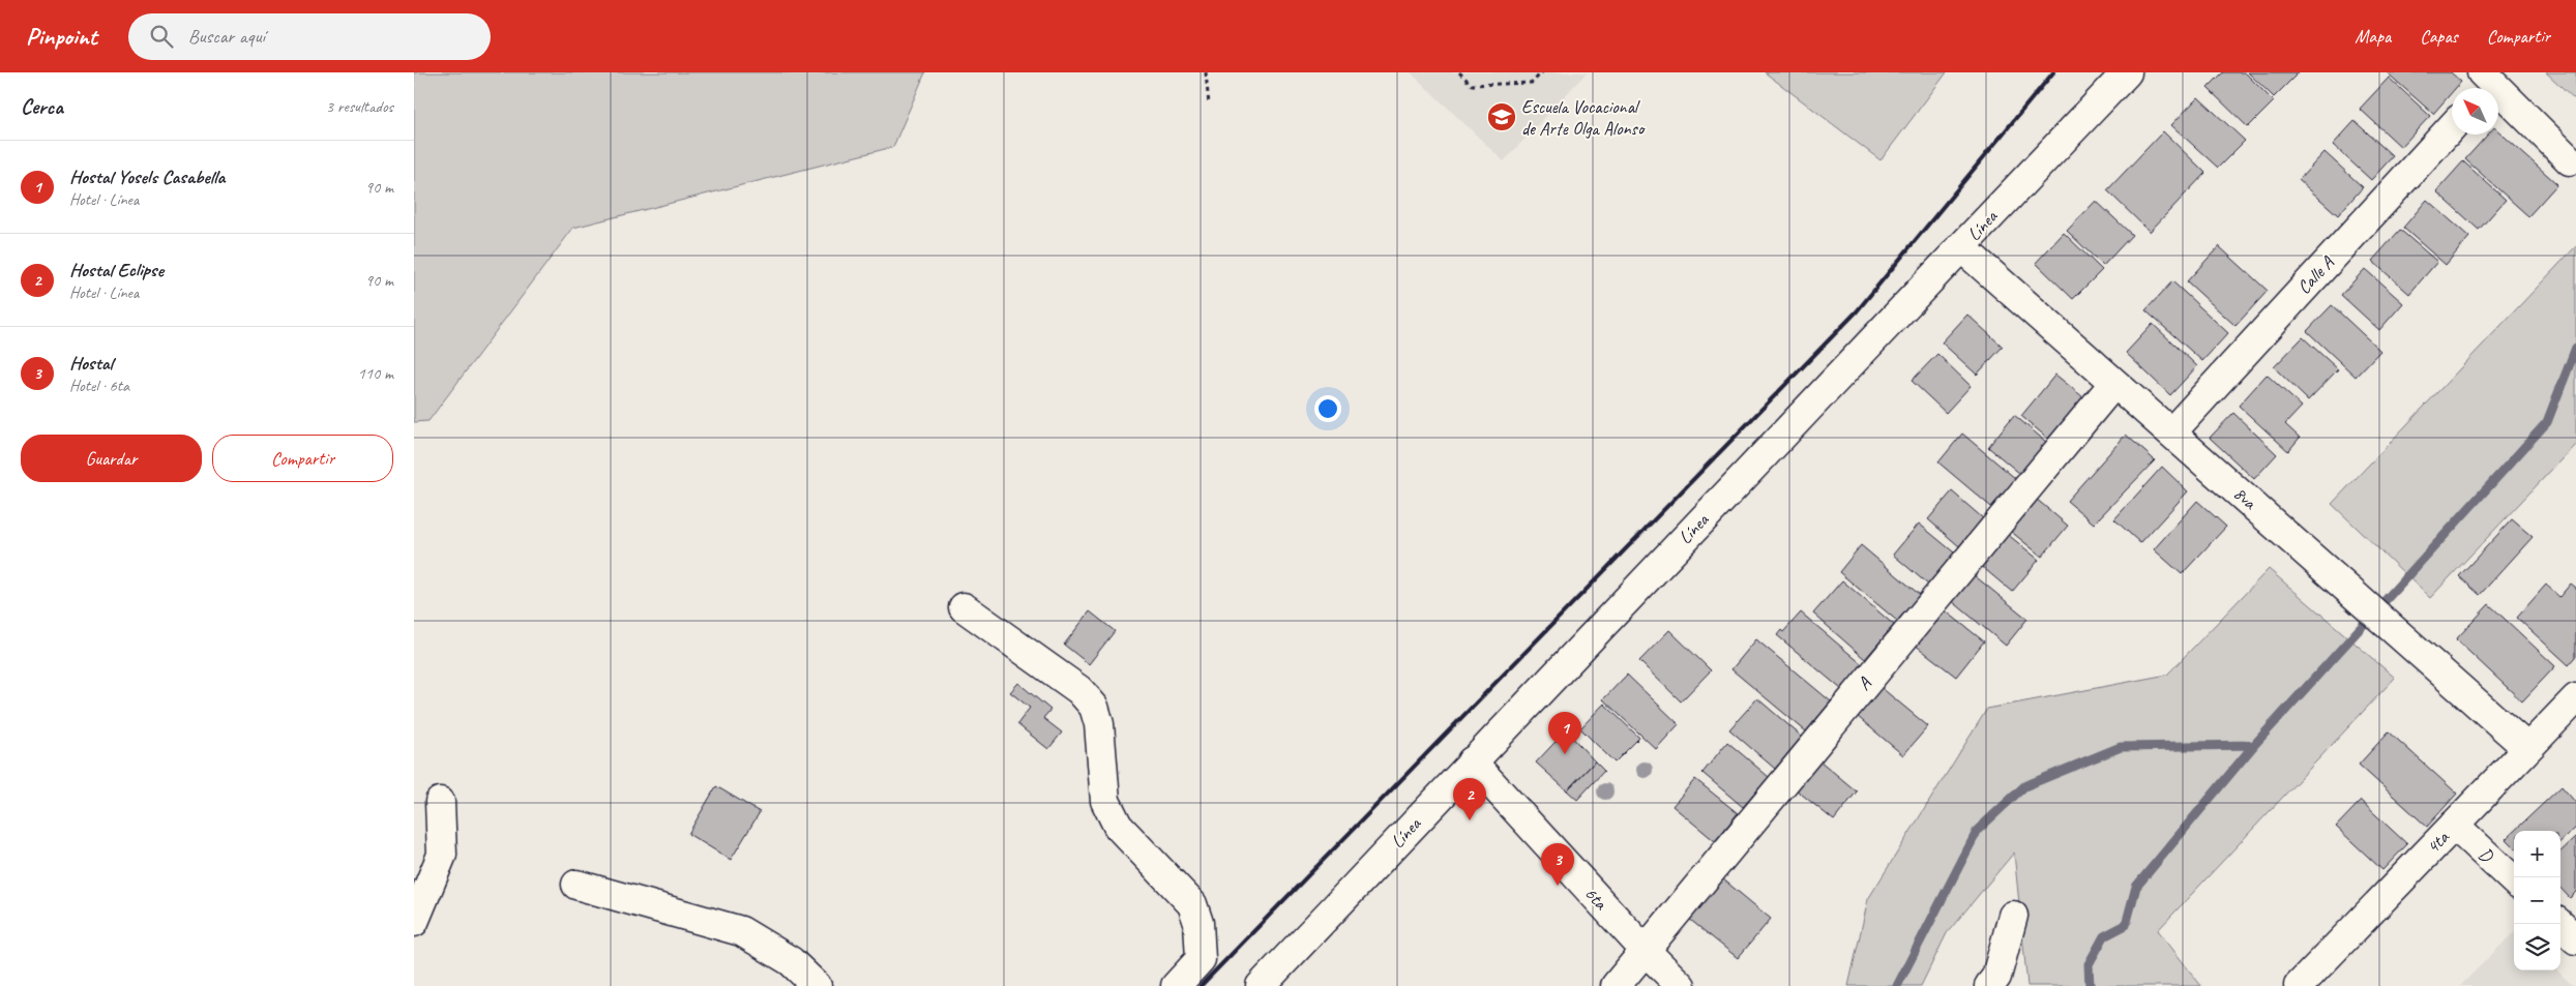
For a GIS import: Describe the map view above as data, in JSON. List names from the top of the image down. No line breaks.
{"streets":{"street":["Línea","Calle A","8va","A","4ta","D","6ta"]},"crossings":[["Línea","8va"],["Línea","6ta"],["Calle A","8va"],["8va","A"],["8va","4ta"],["A","6ta"],["4ta","D"]],"places":{"school or university":["Escuela Vocacional de Arte Olga Alonso"]},"north":"top left","page":{"header":"Pinpoint","search":"Buscar aquí","nav":["Mapa","Capas","Compartir"],"heading":["Cerca","3 resultados"],"list":[{"mark":"1","name":"Hostal Yosels Casabella","note":"Hotel · Línea","value":"90 m"},{"mark":"2","name":"Hostal Eclipse","note":"Hotel · Línea","value":"90 m"},{"mark":"3","name":"Hostal","note":"Hotel · 6ta","value":"110 m"}],"buttons":["Guardar","Compartir"],"pins":["1","2","3"],"map_buttons":["+","−"]}}
